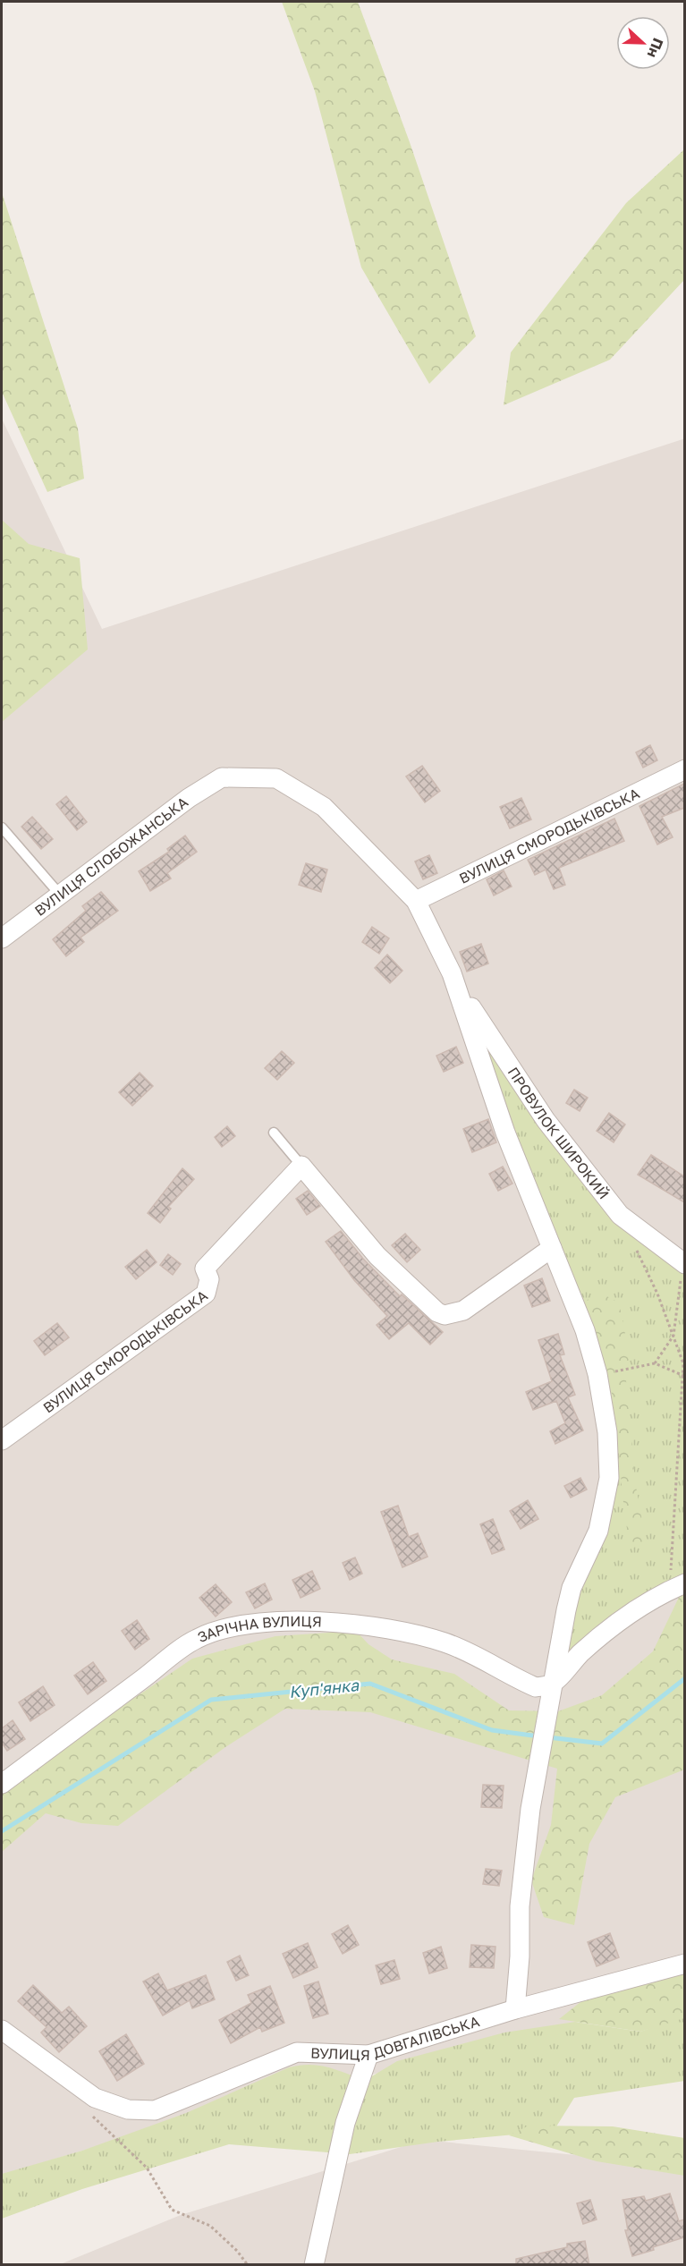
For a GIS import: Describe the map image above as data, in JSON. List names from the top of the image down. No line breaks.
{"streets":{"street":["ВУЛИЦЯ СМОРОДЬКІВСЬКА","ВУЛИЦЯ СЛОБОЖАНСЬКА","ПРОВУЛОК ШИРОКИЙ","ЗАРІЧНА ВУЛИЦЯ","ВУЛИЦЯ ДОВГАЛІВСЬКА"]},"crossings":[["ВУЛИЦЯ СМОРОДЬКІВСЬКА","ВУЛИЦЯ СЛОБОЖАНСЬКА"]],"water":["Куп'янка"],"north":"right"}
